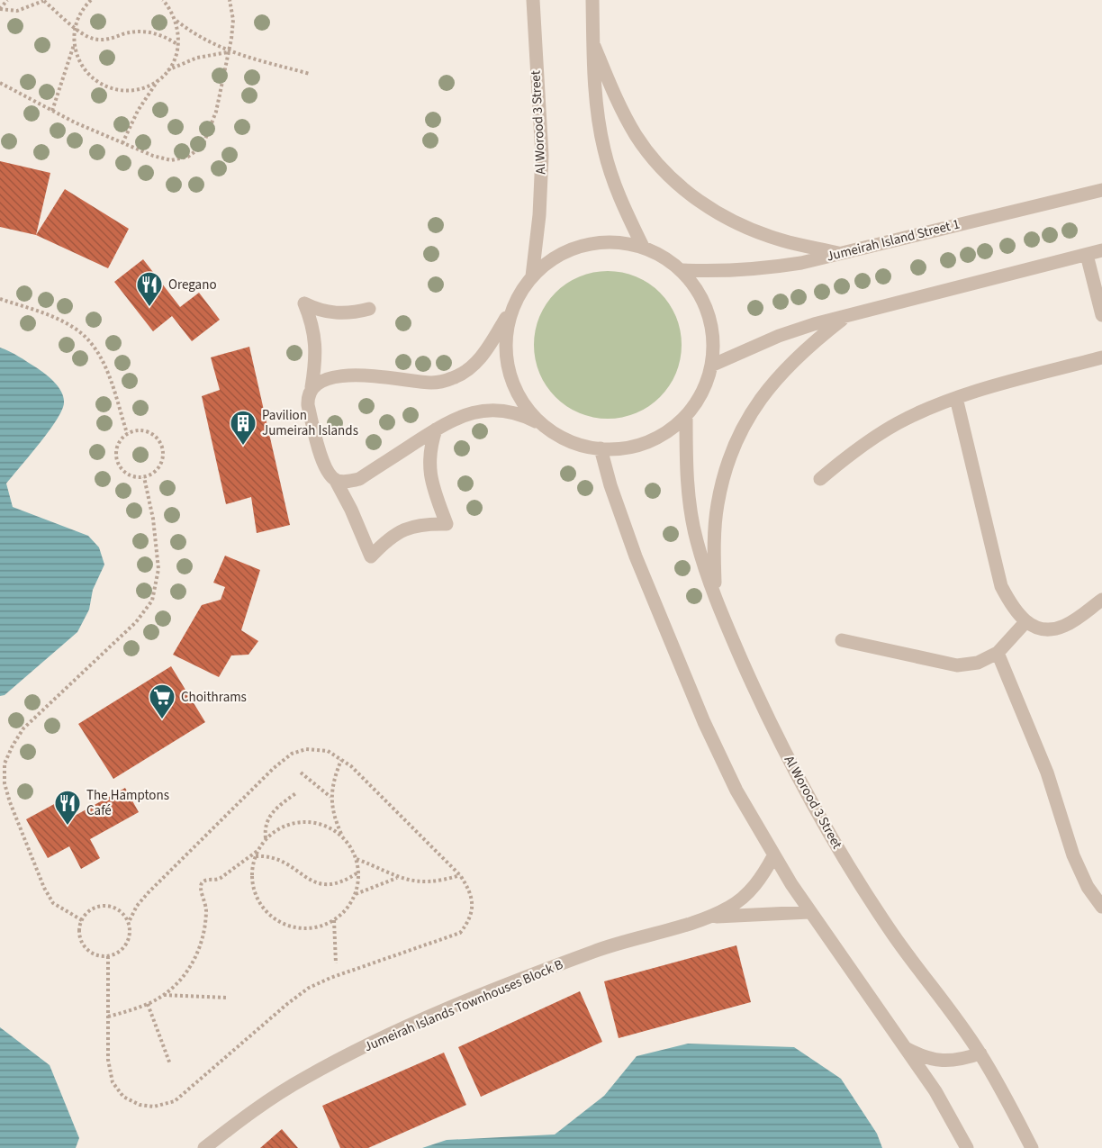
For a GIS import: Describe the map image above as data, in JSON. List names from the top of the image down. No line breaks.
{"streets":{"street":["Al Worood 3 Street","Jumeirah Island Street 1","Jumeirah Islands Townhouses Block B"]},"places":{"restaurant":["Oregano","The Hamptons Café"],"building":["Pavilion Jumeirah Islands"],"supermarket":["Choithrams"]}}
